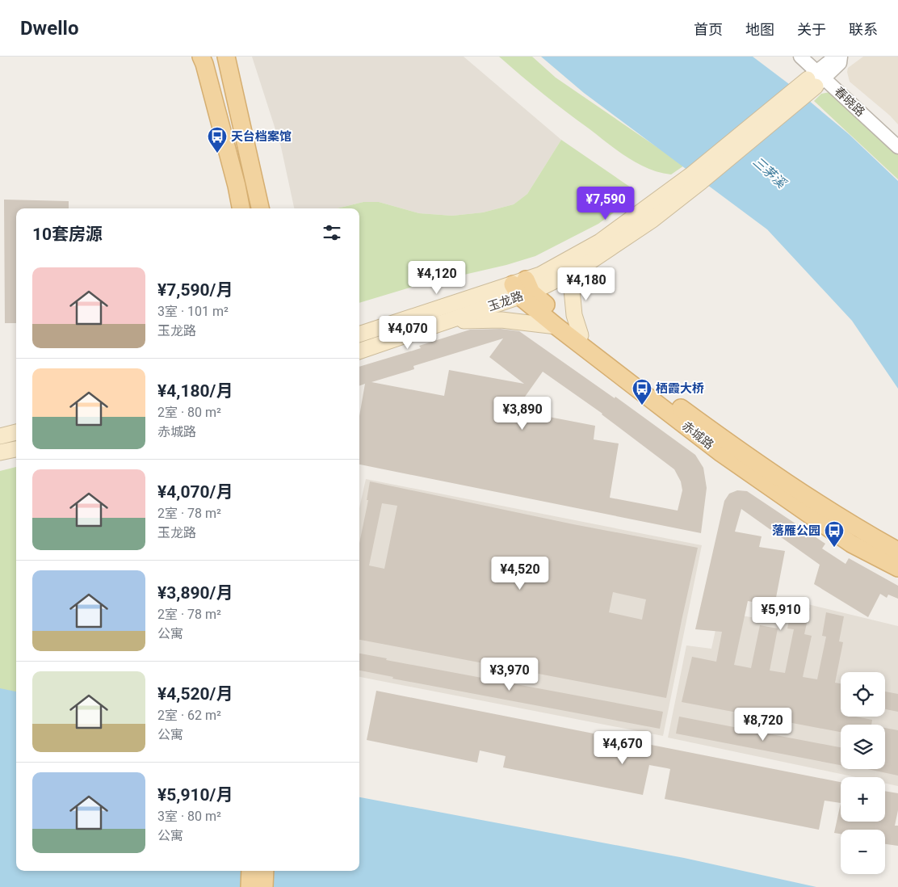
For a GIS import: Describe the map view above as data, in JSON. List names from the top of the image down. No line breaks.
{"streets":{"main road":["玉龙路","赤城路"],"street":["春晓路"]},"crossings":[["玉龙路","赤城路"]],"water":["三茅溪"],"places":{"bus stop":["天台档案馆","栖霞大桥","落雁公园"]},"page":{"header":"Dwello","nav":["首页","地图","关于","联系"],"price":["¥7,590","¥4,120","¥4,180","¥4,070","¥3,890","¥4,520","¥5,910","¥3,970","¥8,720","¥4,670"],"heading":"10套房源","list":[{"name":"¥7,590/月","note":"3室 · 101 m² · 玉龙路"},{"name":"¥4,180/月","note":"2室 · 80 m² · 赤城路"},{"name":"¥4,070/月","note":"2室 · 78 m² · 玉龙路"},{"name":"¥3,890/月","note":"2室 · 78 m² · 公寓"},{"name":"¥4,520/月","note":"2室 · 62 m² · 公寓"},{"name":"¥5,910/月","note":"3室 · 80 m² · 公寓"}],"map_buttons":["+","−"]}}
